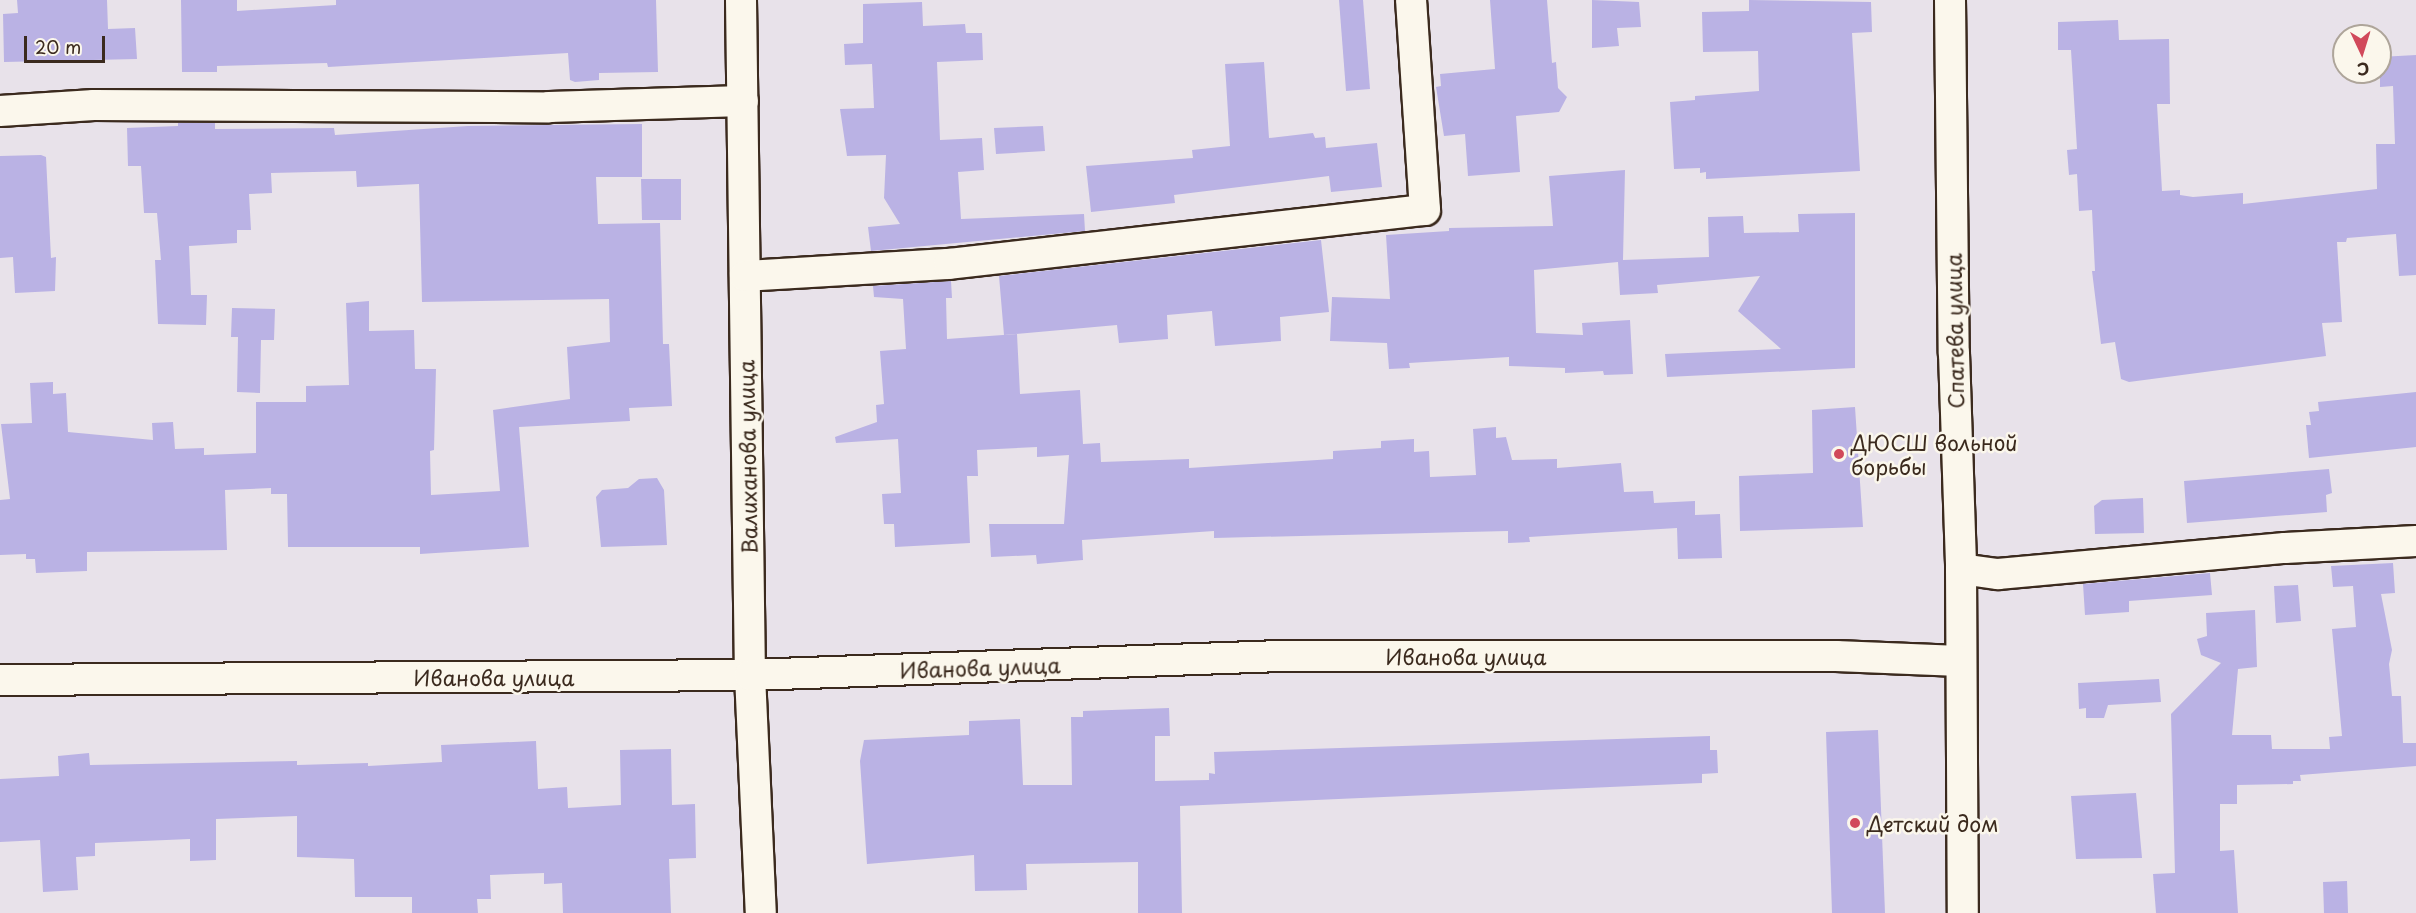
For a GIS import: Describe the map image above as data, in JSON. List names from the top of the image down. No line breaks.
{"streets":{"street":["Спатева улица","Валиханова улица","Иванова улица"]},"crossings":[["Спатева улица","Иванова улица"],["Валиханова улица","Иванова улица"]],"places":["ДЮСШ вольной борьбы","Детский дом"],"scale_bar":"20 m","north":"bottom"}
